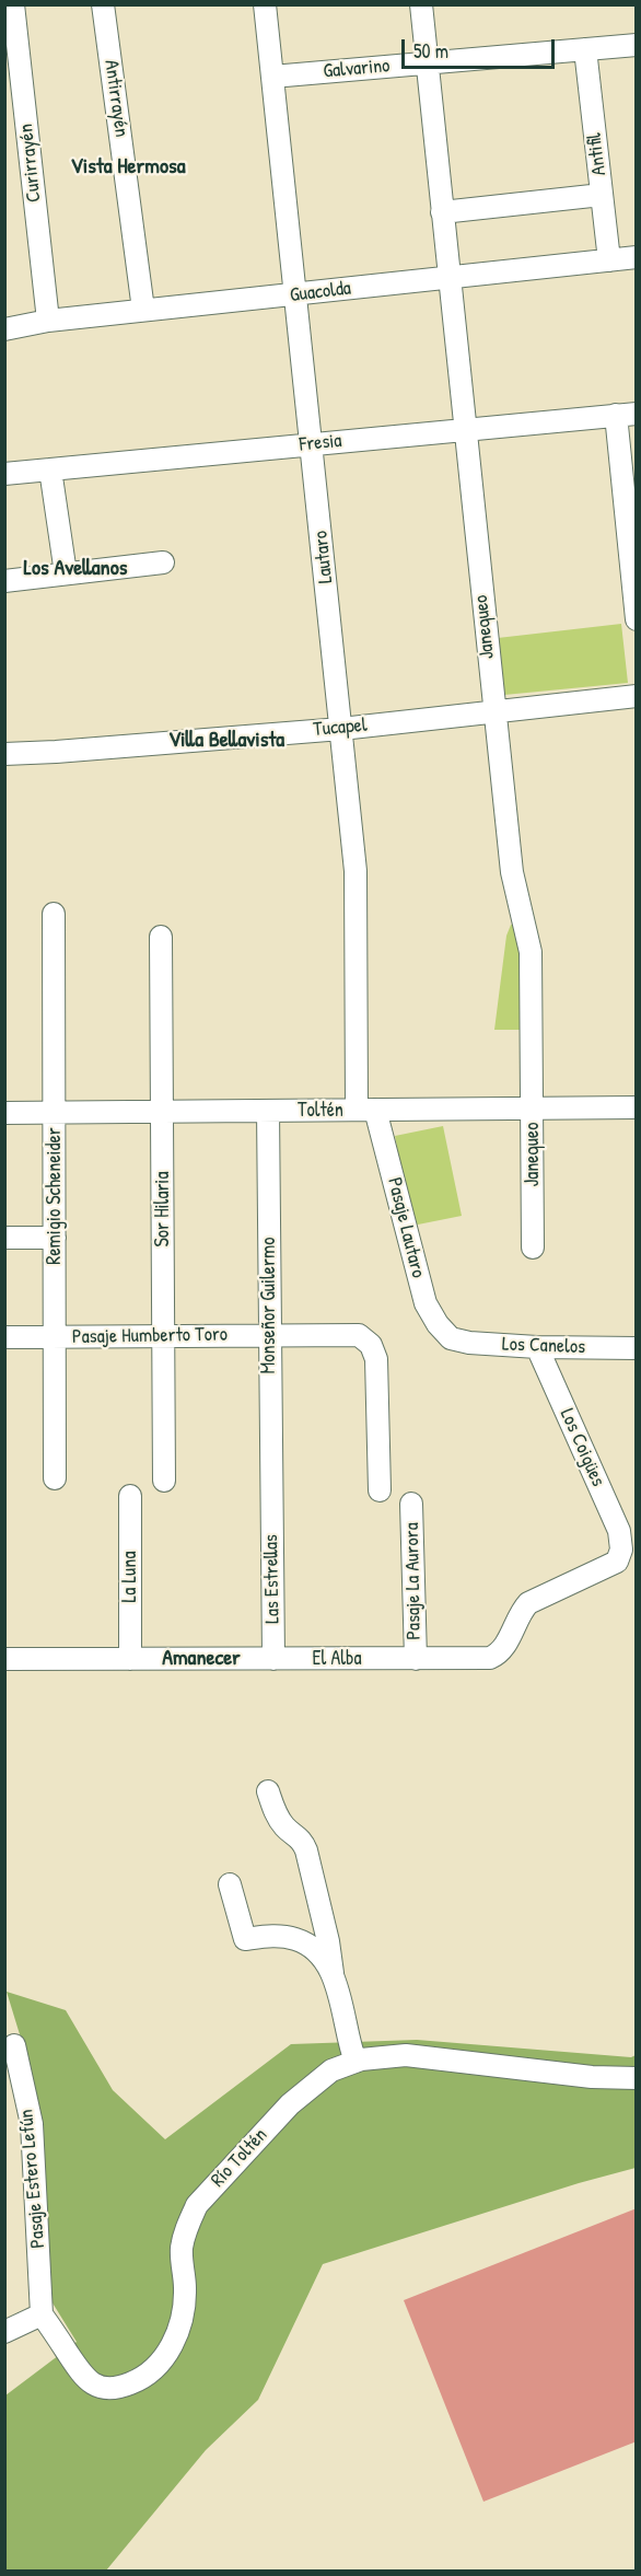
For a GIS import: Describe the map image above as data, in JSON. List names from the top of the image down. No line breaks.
{"streets":{"street":["Galvarino","Antirrayén","Antifil","Curirrayén","Guacolda","Fresia","Lautaro","Janequeo","Tucapel","Toltén","Remigio Scheneider","Sor Hilaria","Pasaje Lautaro","Monseñor Guilermo","Pasaje Humberto Toro","Los Canelos","Los Coigües","La Luna","Las Estrellas","Pasaje La Aurora","El Alba","Río Toltén","Pasaje Estero Lefún"]},"crossings":[["Galvarino","Antifil"],["Galvarino","Lautaro"],["Galvarino","Janequeo"],["Antirrayén","Guacolda"],["Antifil","Guacolda"],["Curirrayén","Guacolda"],["Guacolda","Lautaro"],["Guacolda","Janequeo"],["Fresia","Lautaro"],["Fresia","Janequeo"],["Lautaro","Tucapel"],["Lautaro","Toltén"],["Lautaro","Pasaje Lautaro"],["Janequeo","Tucapel"],["Janequeo","Toltén"],["Toltén","Remigio Scheneider"],["Toltén","Sor Hilaria"],["Toltén","Pasaje Lautaro"],["Toltén","Monseñor Guilermo"],["Remigio Scheneider","Pasaje Humberto Toro"],["Sor Hilaria","Pasaje Humberto Toro"],["Pasaje Lautaro","Los Canelos"],["Monseñor Guilermo","Pasaje Humberto Toro"],["Monseñor Guilermo","Las Estrellas"],["Los Canelos","Los Coigües"],["Los Coigües","El Alba"],["La Luna","El Alba"],["Las Estrellas","El Alba"],["Pasaje La Aurora","El Alba"],["Río Toltén","Pasaje Estero Lefún"]],"districts":["Vista Hermosa","Los Avellanos","Villa Bellavista","Amanecer"],"scale_bar":"50 m"}
